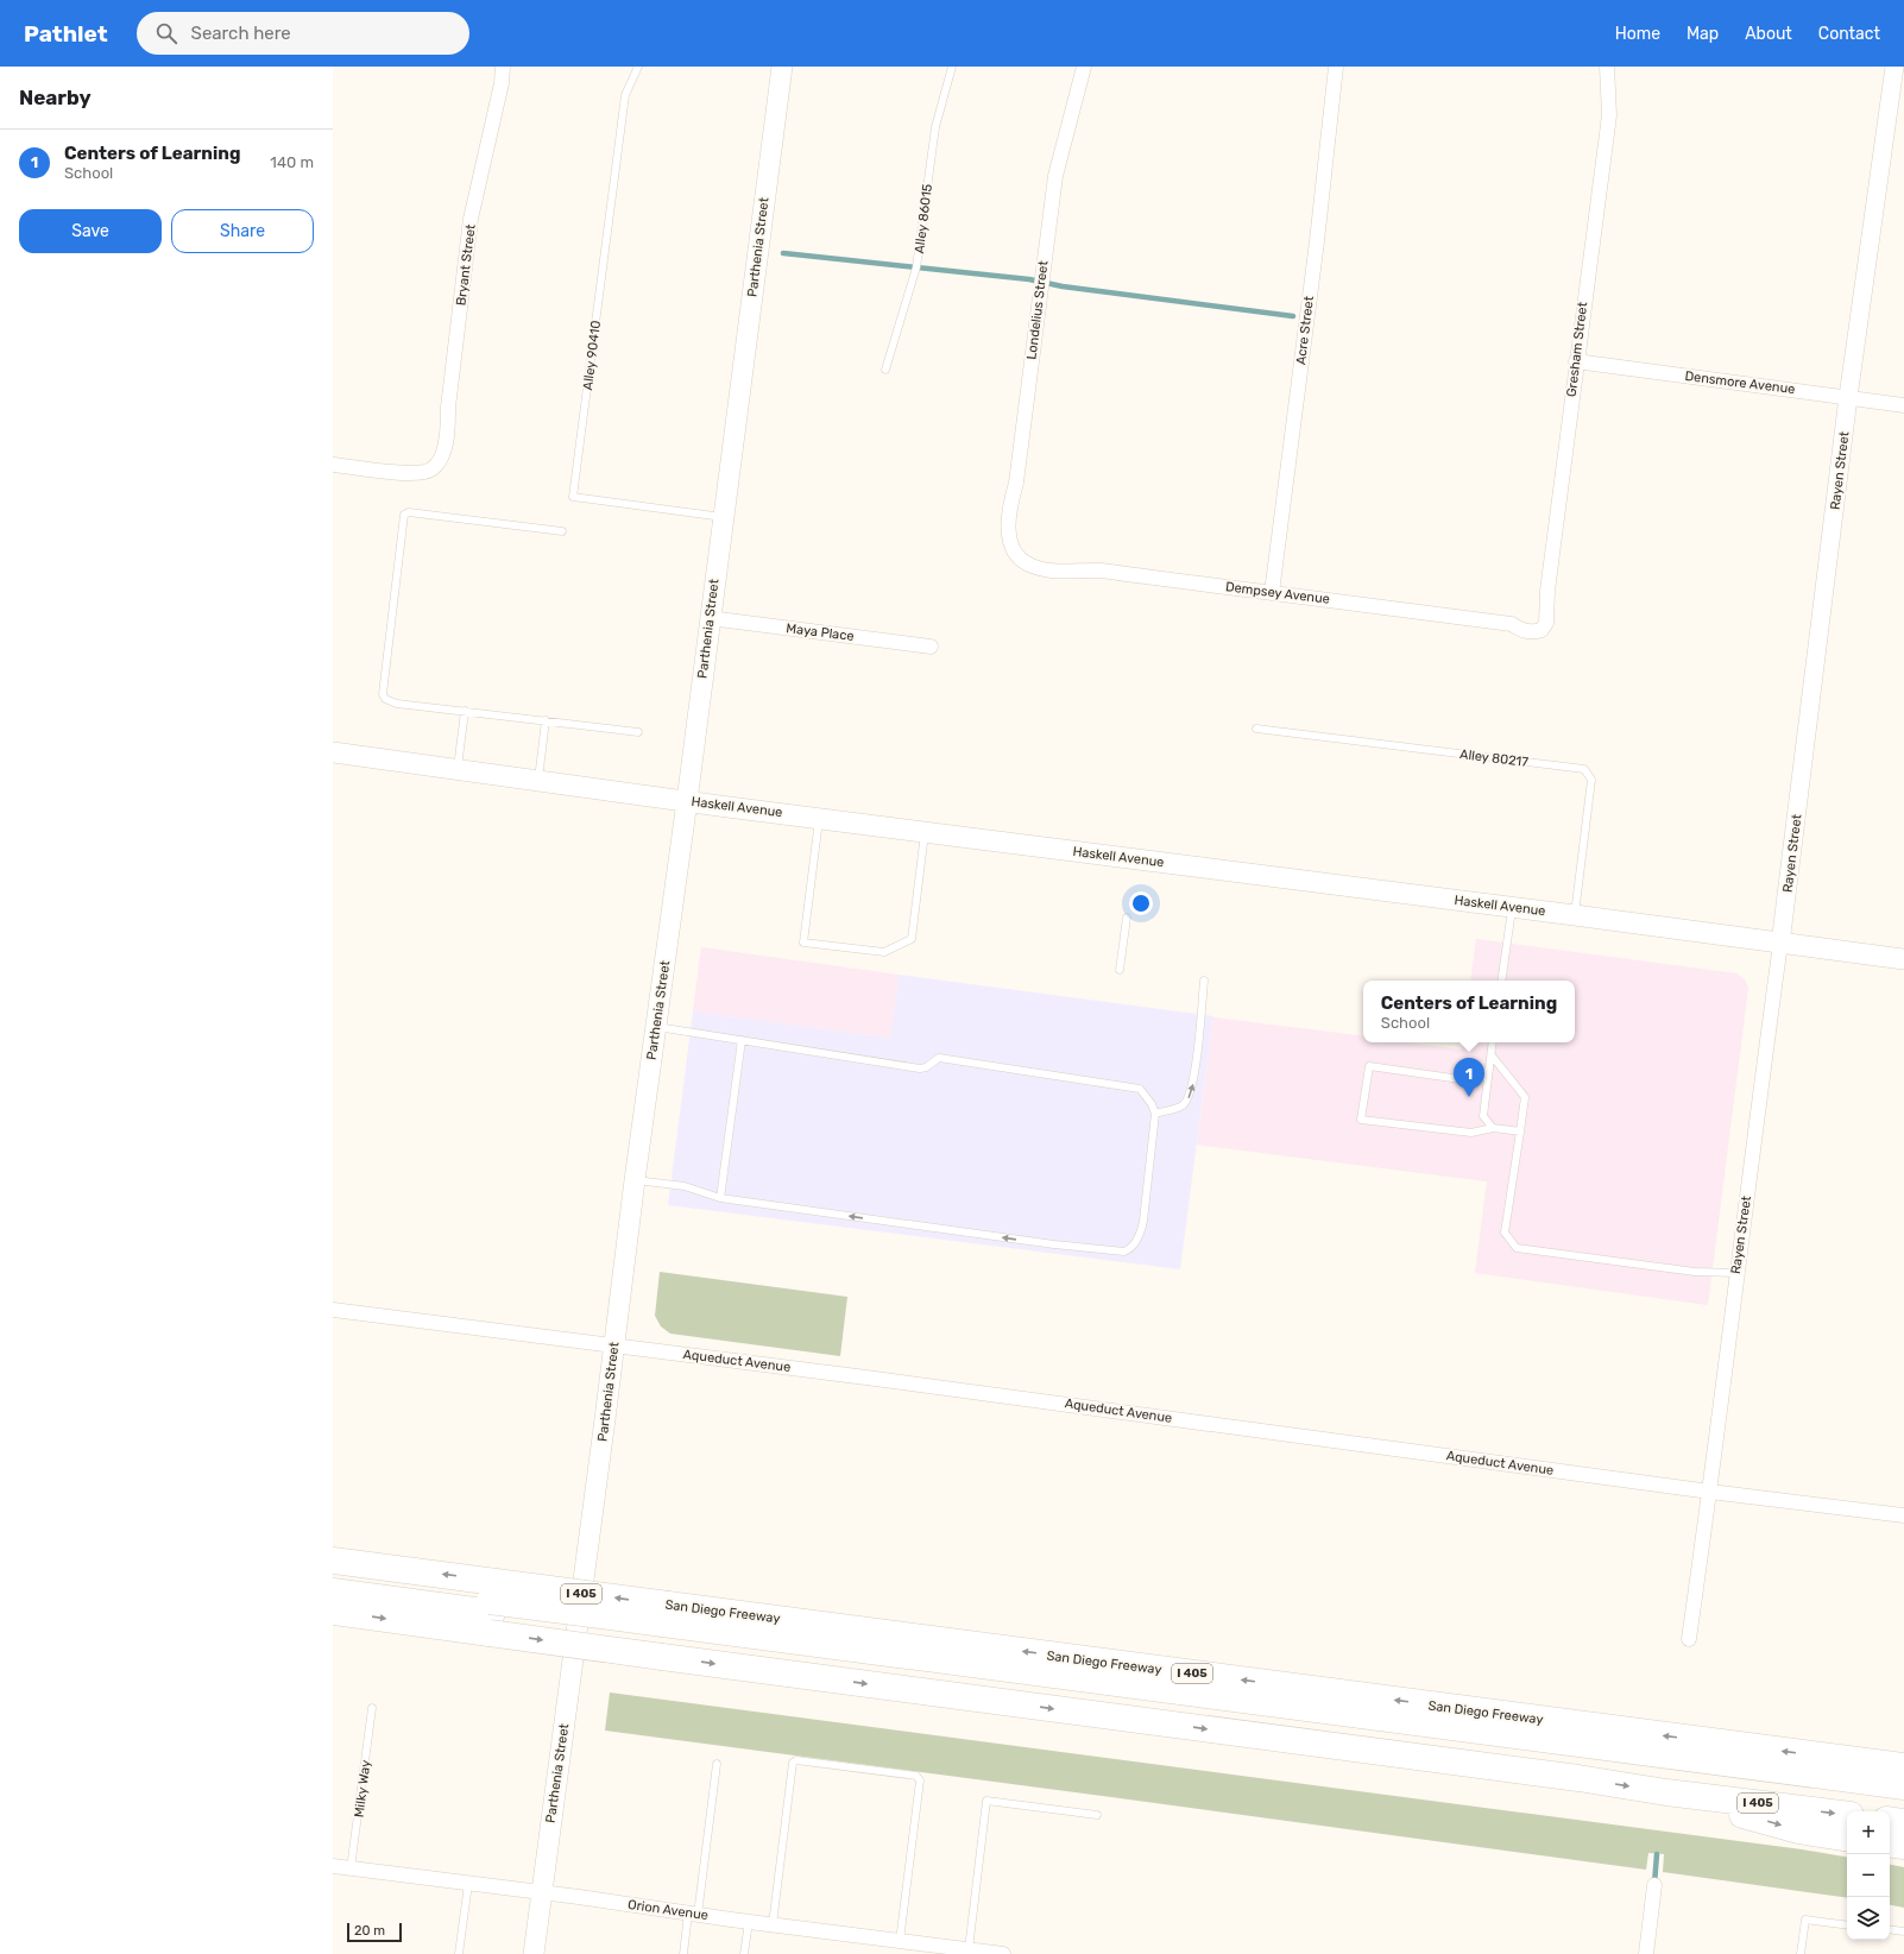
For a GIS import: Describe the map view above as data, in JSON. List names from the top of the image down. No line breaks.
{"streets":{"highway":["I 405","San Diego Freeway"],"main road":["Parthenia Street","Haskell Avenue"],"street":["Bryant Street","Londelius Street","Acre Street","Gresham Street","Densmore Avenue","Rayen Street","Dempsey Avenue","Maya Place","Aqueduct Avenue","Orion Avenue"],"lane":["Alley 86015","Alley 90410","Alley 80217","Milky Way"]},"crossings":[["Parthenia Street","Alley 90410"],["Parthenia Street","Maya Place"],["Parthenia Street","Haskell Avenue"],["Parthenia Street","Aqueduct Avenue"],["Parthenia Street","Orion Avenue"],["Londelius Street","Dempsey Avenue"],["Acre Street","Dempsey Avenue"],["Gresham Street","Densmore Avenue"],["Gresham Street","Dempsey Avenue"],["Densmore Avenue","Rayen Street"],["Rayen Street","Haskell Avenue"],["Rayen Street","Aqueduct Avenue"],["Alley 80217","Haskell Avenue"],["Milky Way","Orion Avenue"]],"scale_bar":"20 m","page":{"header":"Pathlet","search":"Search here","nav":["Home","Map","About","Contact"],"heading":"Nearby","list":[{"mark":"1","name":"Centers of Learning","note":"School","value":"140 m"}],"buttons":["Save","Share"],"popup":["Centers of Learning","School"],"pins":"1","map_buttons":["+","−"],"scale":"20 m"}}
